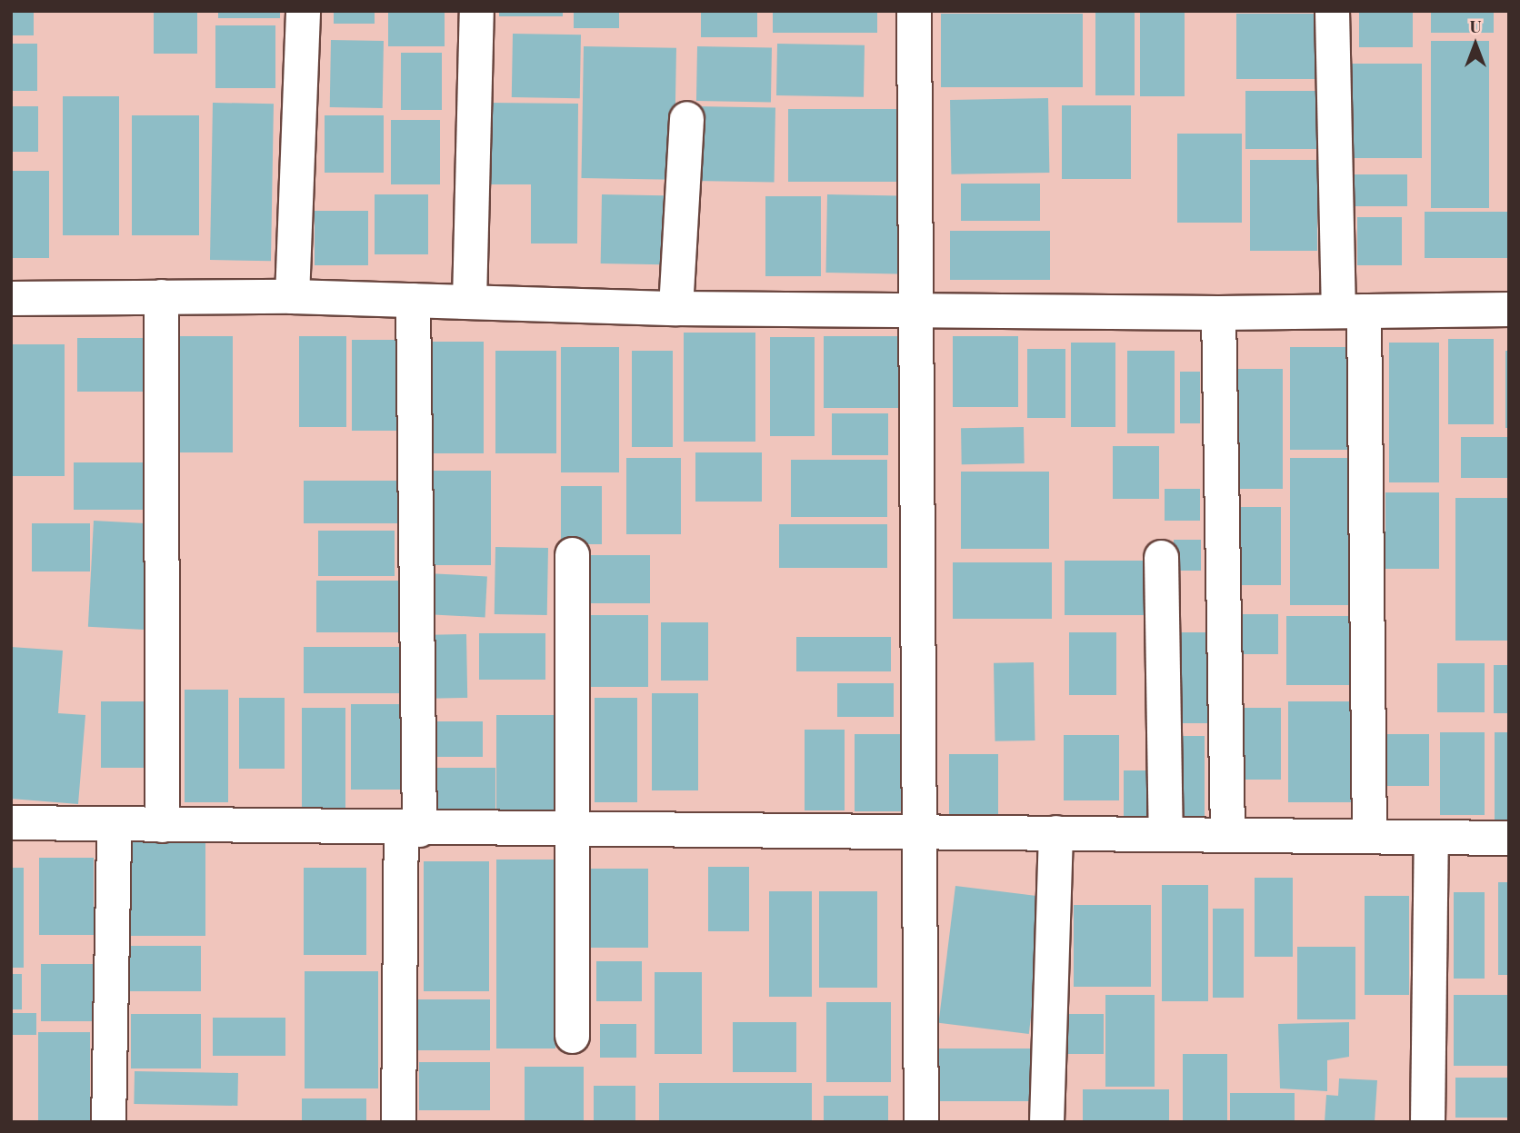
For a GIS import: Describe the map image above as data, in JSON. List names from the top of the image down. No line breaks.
{"north":"top"}
